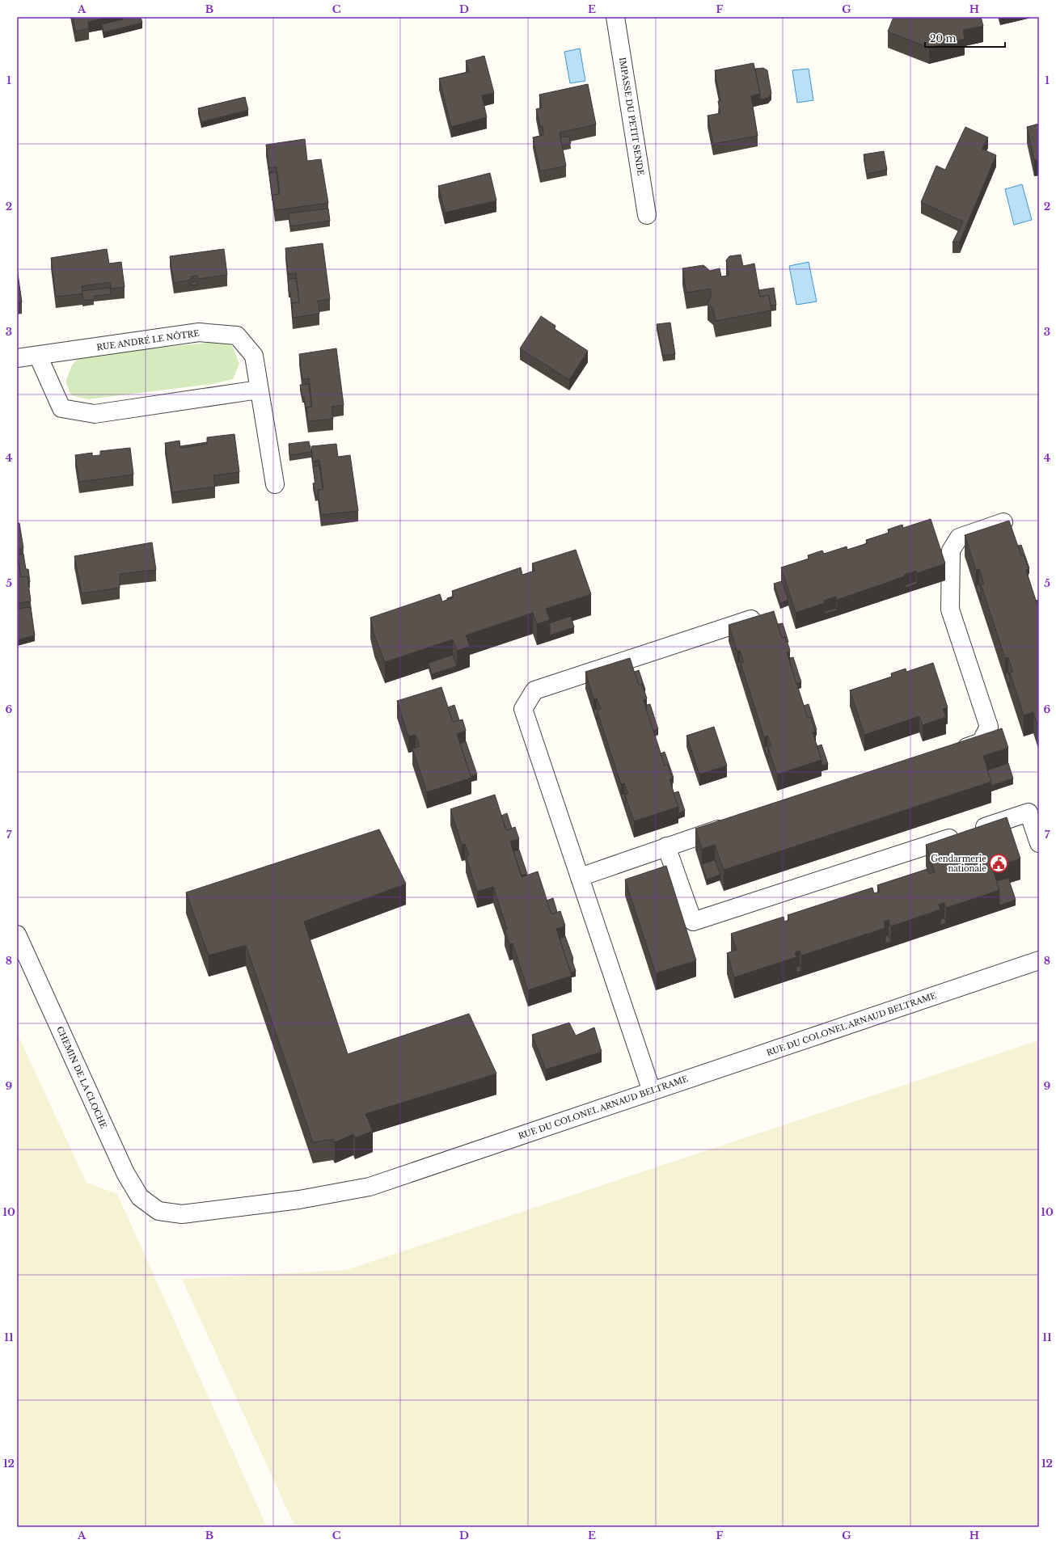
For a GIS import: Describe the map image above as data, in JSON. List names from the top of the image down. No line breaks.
{"streets":{"street":["IMPASSE DU PETIT SENDE","RUE ANDRÉ LE NÔTRE","RUE DU COLONEL ARNAUD BELTRAME","CHEMIN DE LA CLOCHE"]},"crossings":[["RUE DU COLONEL ARNAUD BELTRAME","CHEMIN DE LA CLOCHE"]],"places":{"public building":["Gendarmerie nationale"]},"scale_bar":"20 m","grid":{"columns":["A","B","C","D","E","F","G","H"],"rows":["1","2","3","4","5","6","7","8","9","10","11","12"]}}
